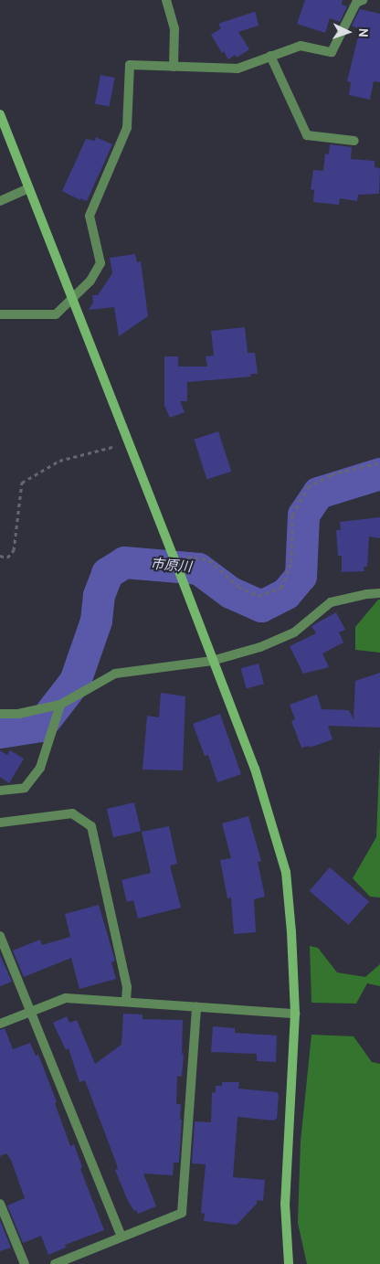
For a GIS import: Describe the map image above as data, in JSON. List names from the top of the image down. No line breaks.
{"water":["市原川"],"north":"right"}
